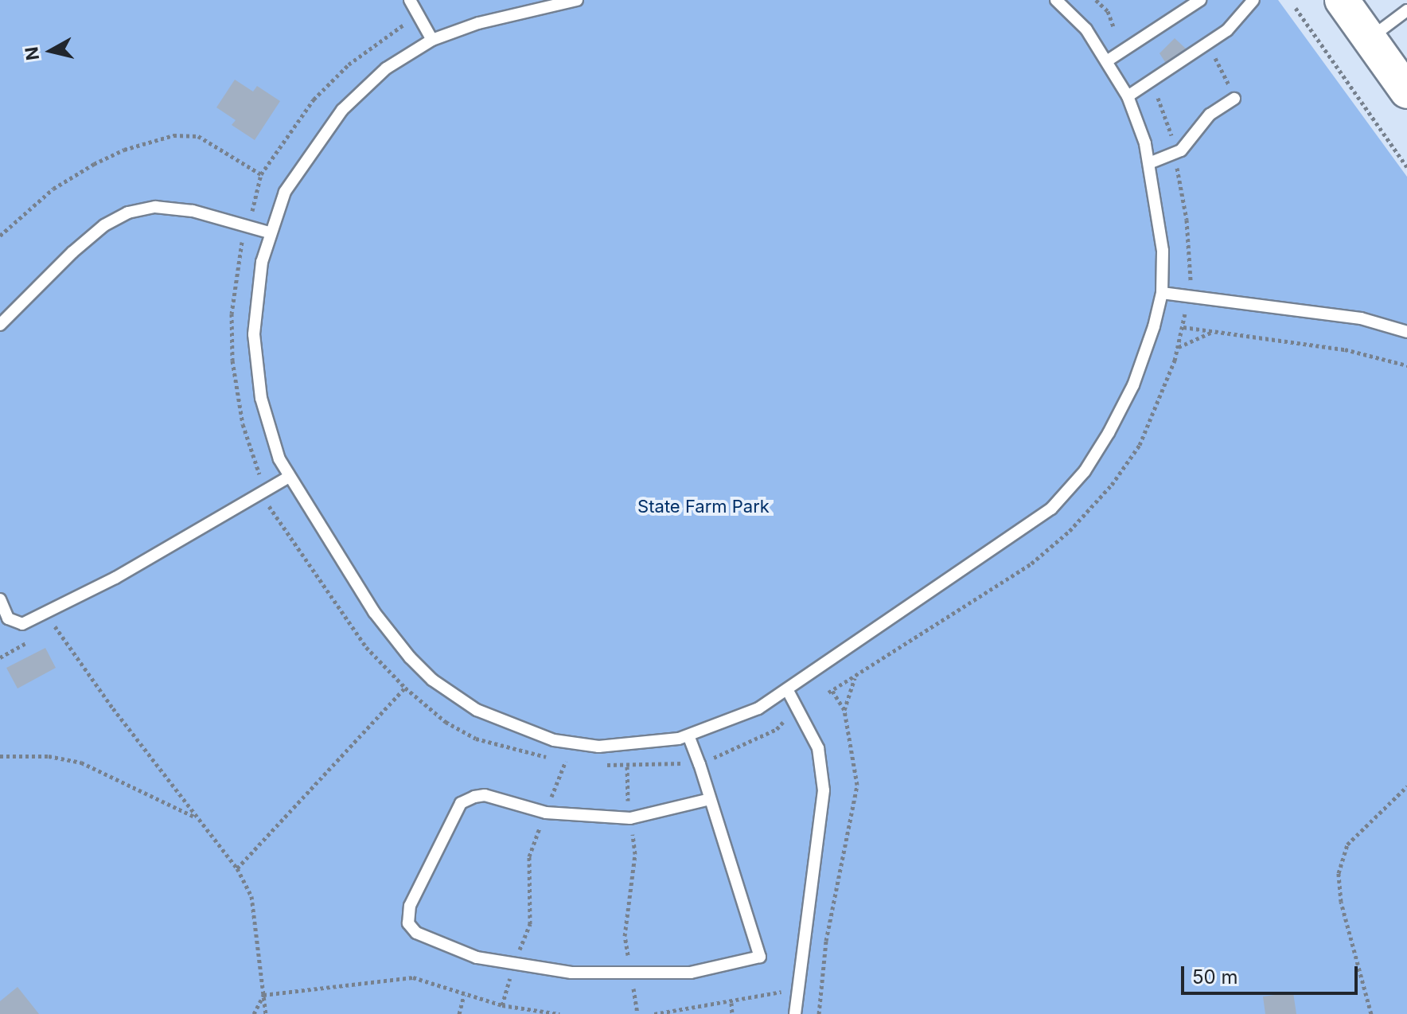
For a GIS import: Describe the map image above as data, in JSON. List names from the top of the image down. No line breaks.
{"parks":["State Farm Park"],"scale_bar":"50 m","north":"left"}
